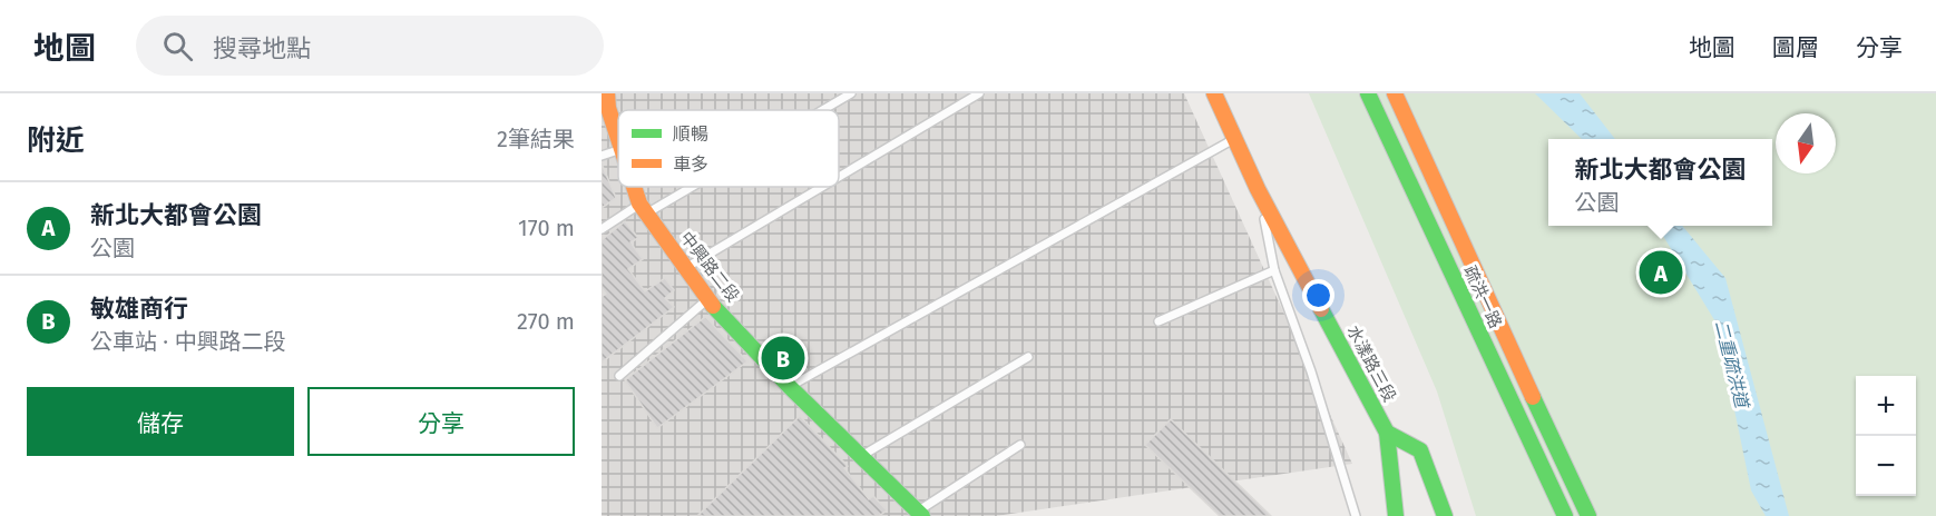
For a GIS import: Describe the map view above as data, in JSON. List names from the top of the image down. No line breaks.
{"streets":{"street":["中興路二段","疏洪一路","水漾路三段"]},"water":["二重疏洪道"],"legend":["順暢","車多"],"north":"bottom","page":{"header":"地圖","search":"搜尋地點","nav":["地圖","圖層","分享"],"heading":["附近","2筆結果"],"popup":["新北大都會公園","公園"],"list":[{"mark":"A","name":"新北大都會公園","note":"公園","value":"170 m"},{"mark":"B","name":"敏雄商行","note":"公車站 · 中興路二段","value":"270 m"}],"pins":["A","B"],"buttons":["儲存","分享"],"map_buttons":["+","−"]}}
